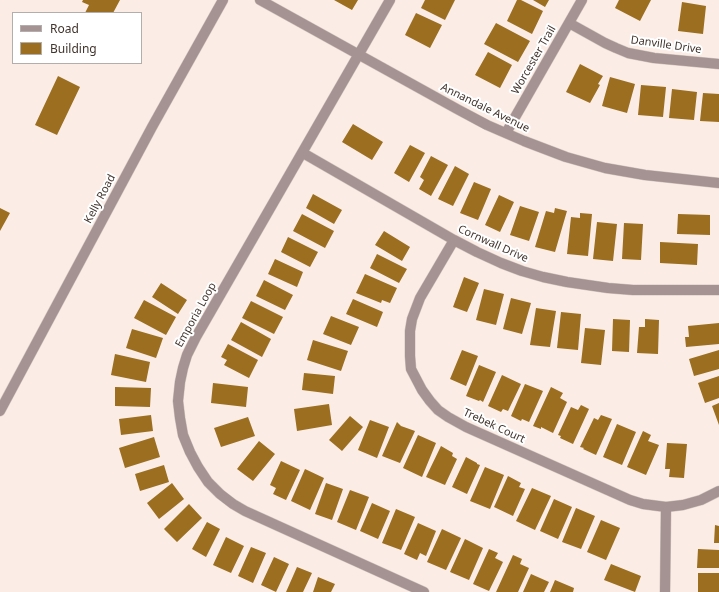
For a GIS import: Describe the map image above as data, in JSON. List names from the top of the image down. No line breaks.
{"streets":{"street":["Danville Drive","Worcester Trail","Annandale Avenue","Kelly Road","Cornwall Drive","Emporia Loop","Trebek Court"]},"crossings":[["Danville Drive","Worcester Trail"],["Worcester Trail","Annandale Avenue"],["Annandale Avenue","Emporia Loop"],["Cornwall Drive","Emporia Loop"],["Cornwall Drive","Trebek Court"]],"legend":["Road","Building"]}
